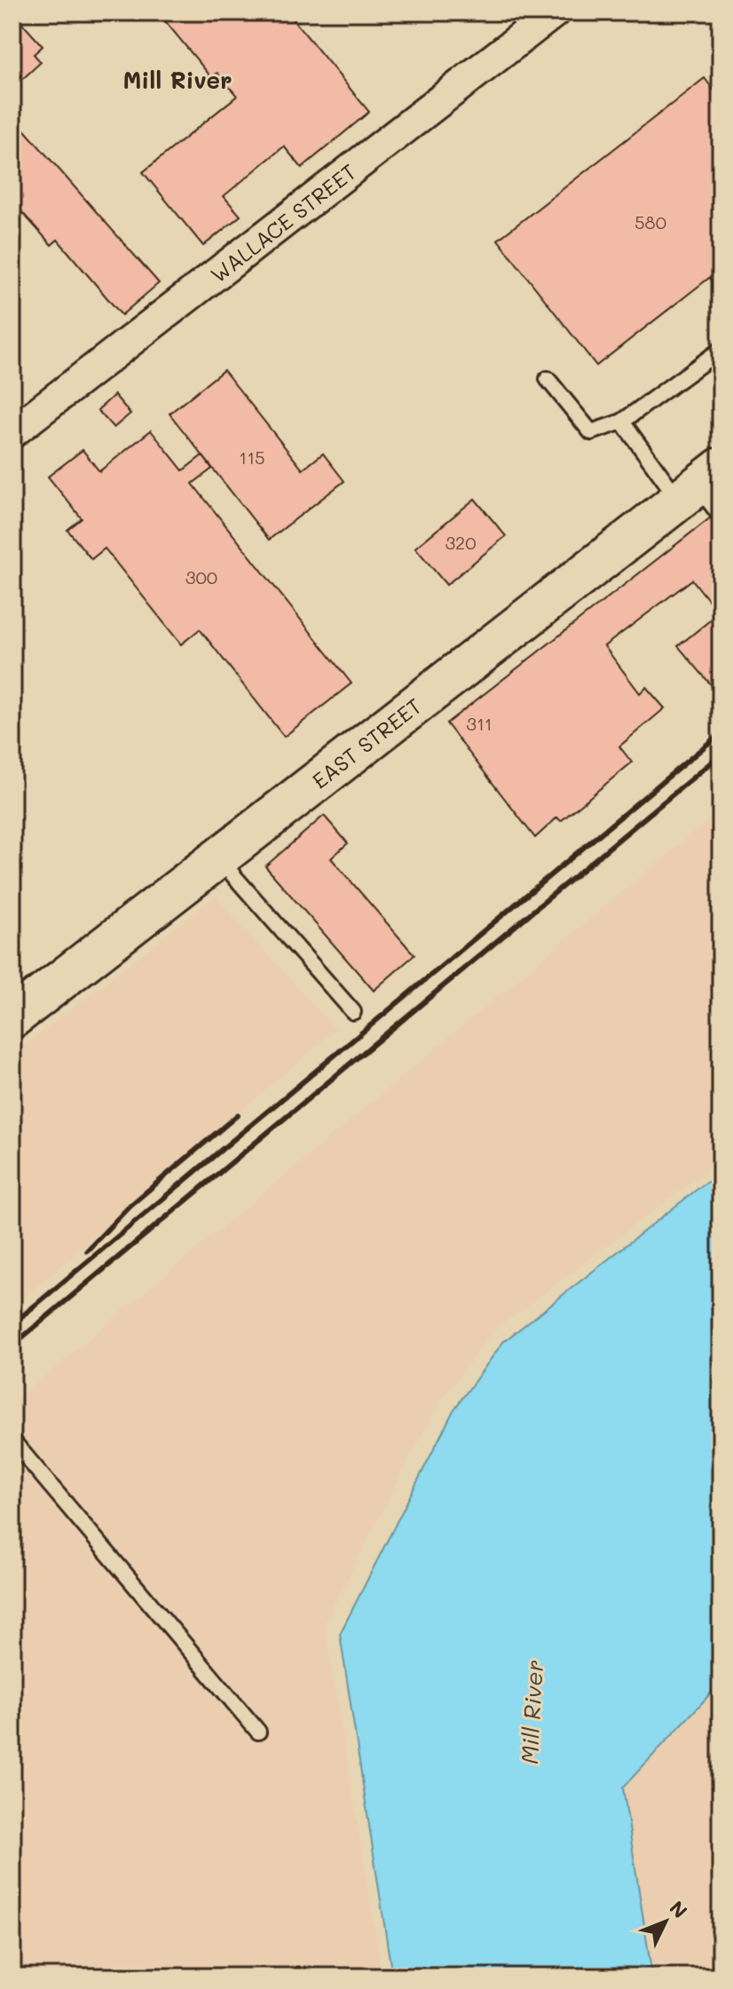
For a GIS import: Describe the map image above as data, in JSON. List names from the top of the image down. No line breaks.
{"streets":{"main road":["EAST STREET"],"street":["WALLACE STREET"]},"districts":["Mill River"],"water":["Mill River"],"house_numbers":["580","115","320","300","311"],"north":"top right"}
